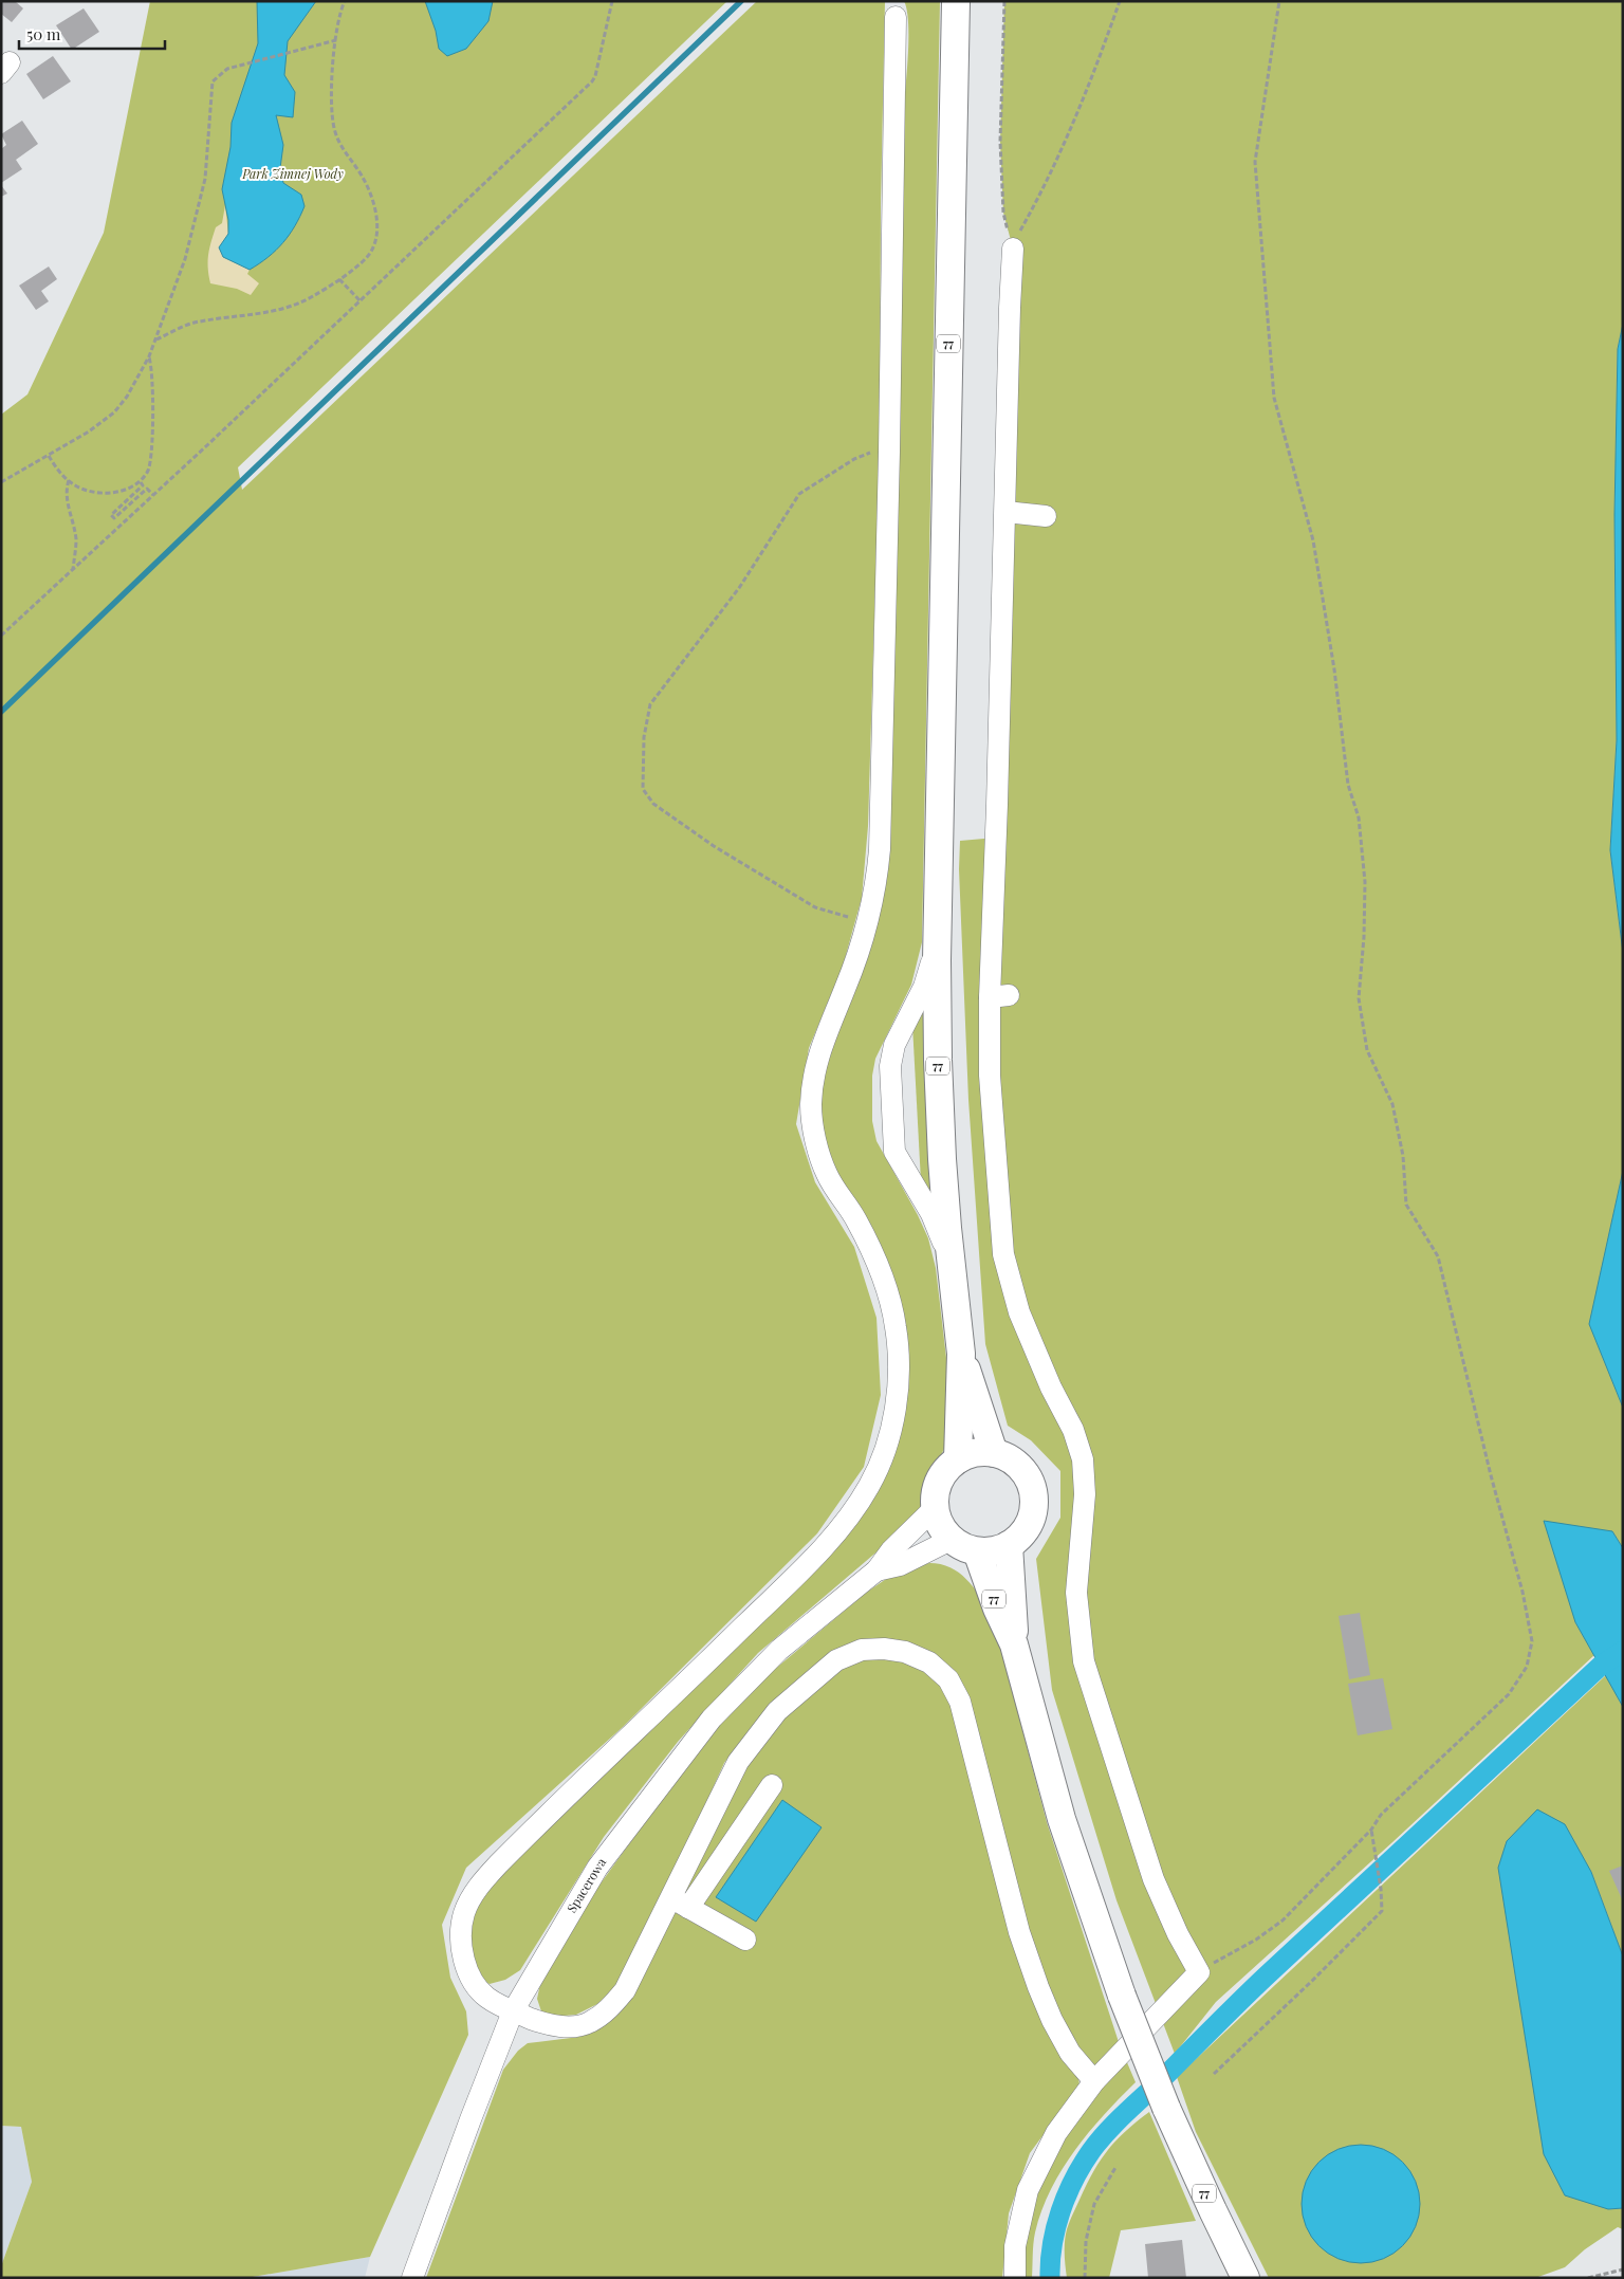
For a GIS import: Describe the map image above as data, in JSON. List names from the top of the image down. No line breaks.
{"streets":{"main road":["77"],"street":["Spacerowa"]},"crossings":[["77","Spacerowa"]],"parks":["Park Zimnej Wody"],"scale_bar":"50 m"}
